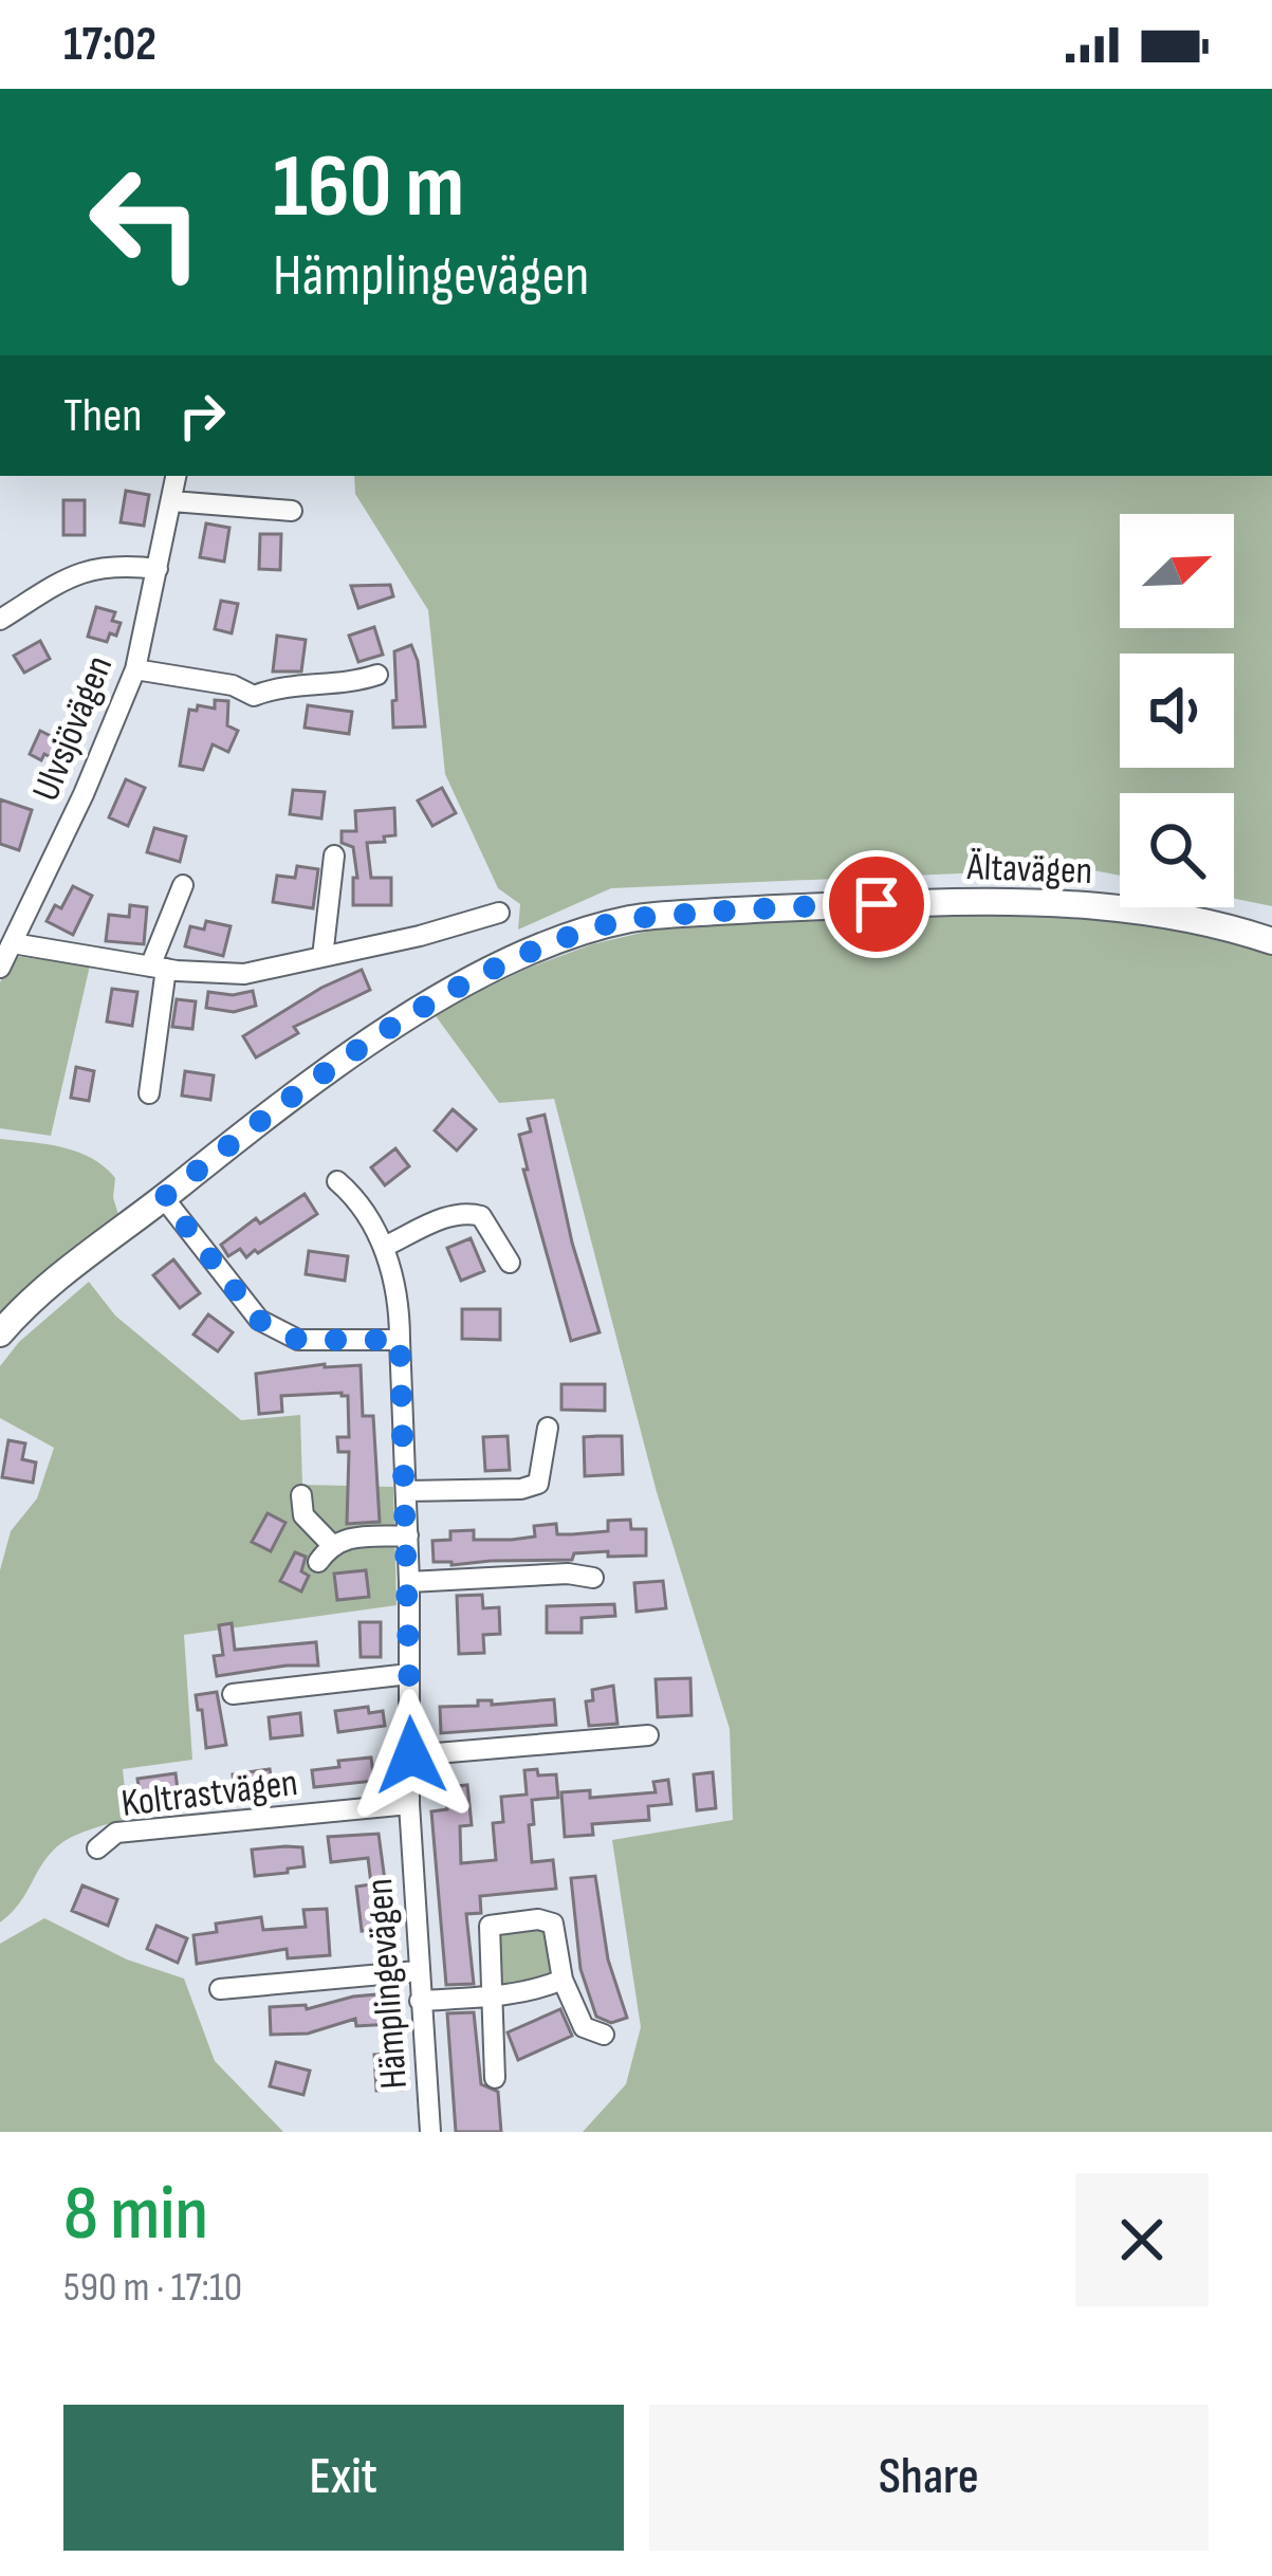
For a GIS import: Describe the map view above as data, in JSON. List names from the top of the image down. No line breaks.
{"streets":{"main road":["Ältavägen"],"street":["Ulvsjövägen","Koltrastvägen","Hämplingevägen"]},"crossings":[["Koltrastvägen","Hämplingevägen"]],"north":"top right","page":{"status":"17:02","turn":["160 m","Hämplingevägen"],"then":"Then","heading":["8 min","590 m · 17:10"],"buttons":["Exit","Share"]}}
